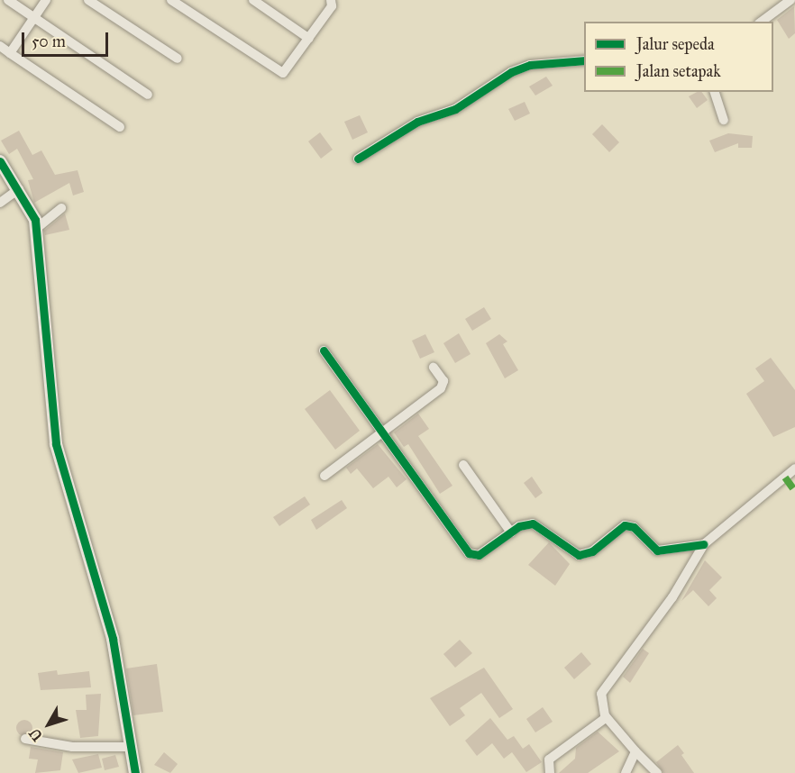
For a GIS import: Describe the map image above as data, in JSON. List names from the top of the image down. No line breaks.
{"legend":["Jalur sepeda","Jalan setapak"],"scale_bar":"50 m","north":"bottom left"}
